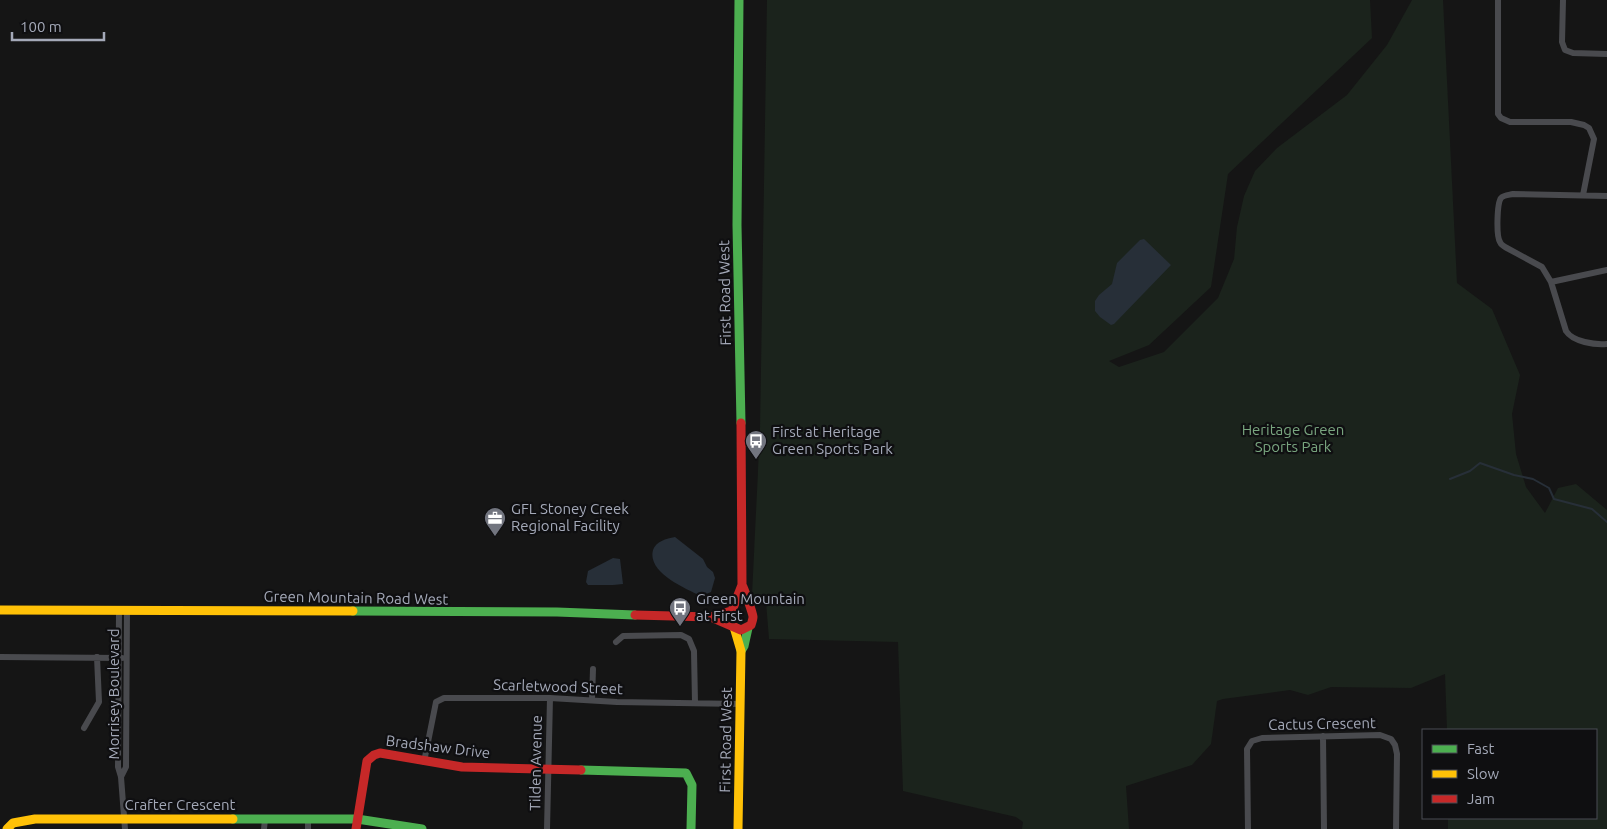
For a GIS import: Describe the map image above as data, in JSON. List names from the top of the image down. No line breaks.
{"streets":{"street":["First Road West","Green Mountain Road West","Scarletwood Street","Morrisey Boulevard","Cactus Crescent","Bradshaw Drive","Tilden Avenue","Crafter Crescent"]},"crossings":[["First Road West","Green Mountain Road West"],["First Road West","Scarletwood Street"],["Green Mountain Road West","Morrisey Boulevard"],["Scarletwood Street","Bradshaw Drive"],["Scarletwood Street","Tilden Avenue"],["Morrisey Boulevard","Crafter Crescent"],["Bradshaw Drive","Tilden Avenue"],["Bradshaw Drive","Crafter Crescent"]],"parks":["Heritage Green Sports Park"],"places":{"bus stop":["First at Heritage Green Sports Park","Green Mountain at First"],"office":["GFL Stoney Creek Regional Facility"]},"legend":["Fast","Slow","Jam"],"scale_bar":"100 m"}
